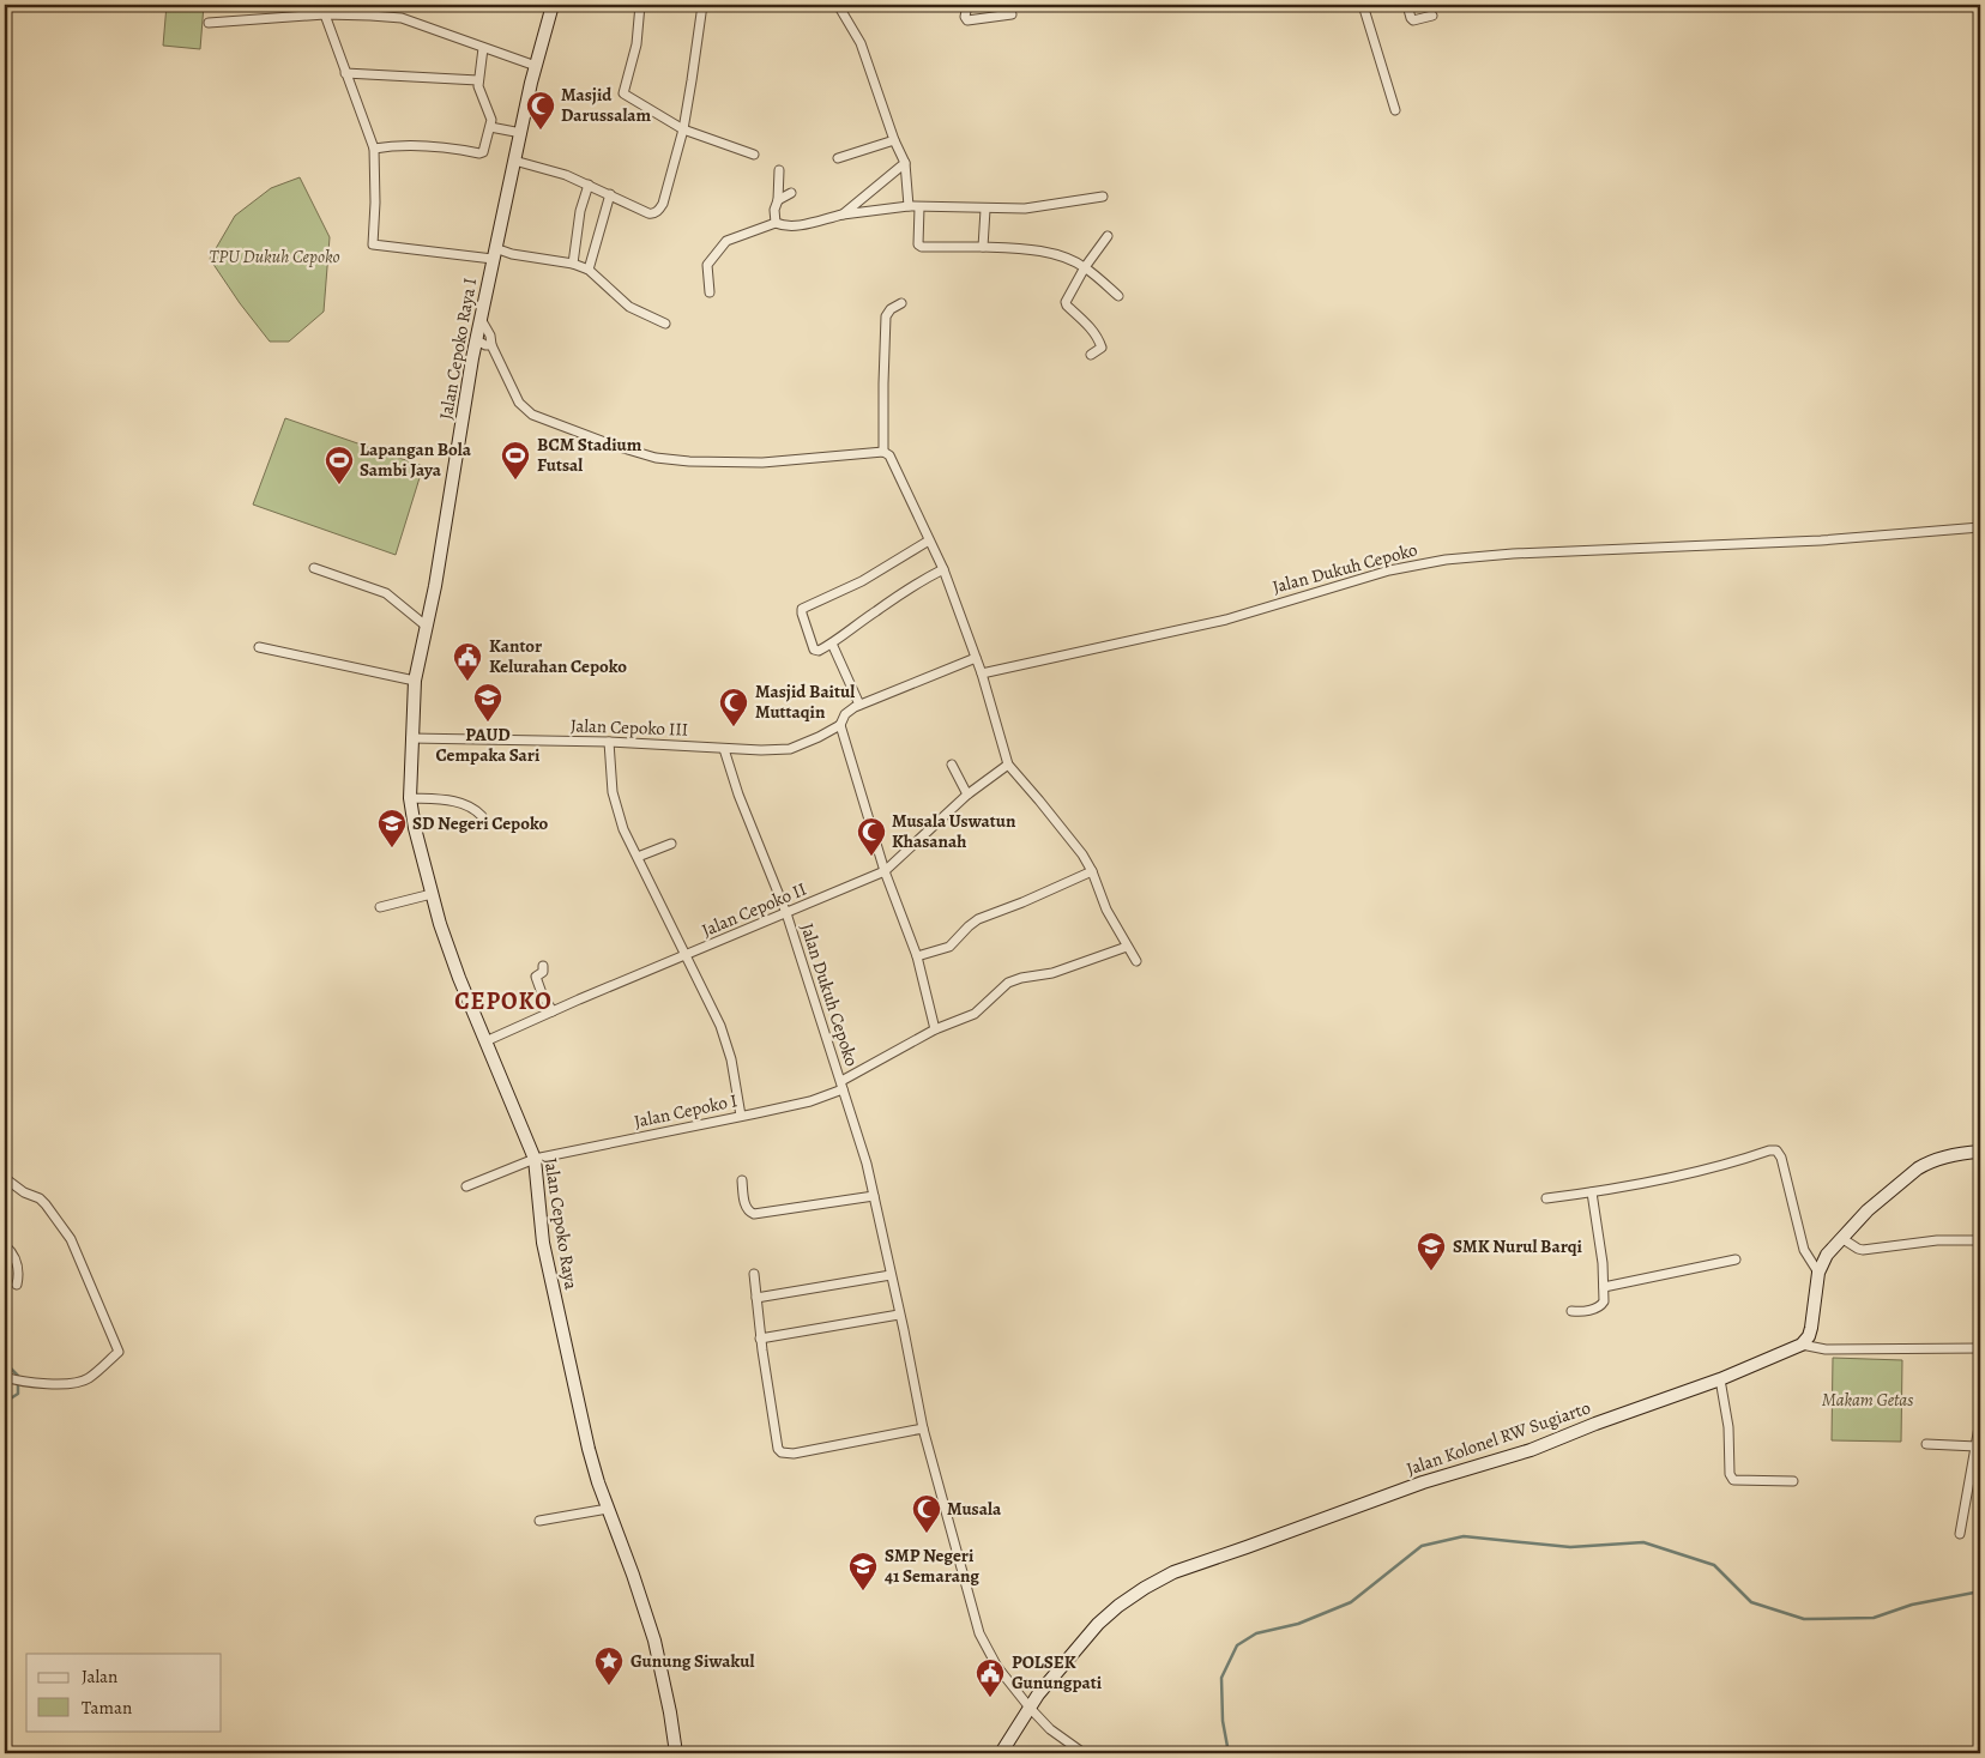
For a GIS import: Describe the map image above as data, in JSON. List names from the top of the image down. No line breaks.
{"streets":{"main road":["Jalan Cepoko Raya I","Jalan Cepoko Raya","Jalan Kolonel RW Sugiarto"],"street":["Jalan Dukuh Cepoko","Jalan Cepoko III","Jalan Cepoko II","Jalan Cepoko I"]},"crossings":[["Jalan Cepoko Raya I","Jalan Cepoko III"],["Jalan Cepoko Raya I","Jalan Cepoko Raya"],["Jalan Dukuh Cepoko","Jalan Cepoko III"],["Jalan Dukuh Cepoko","Jalan Cepoko II"],["Jalan Dukuh Cepoko","Jalan Cepoko I"],["Jalan Dukuh Cepoko","Jalan Kolonel RW Sugiarto"],["Jalan Cepoko III","Jalan Cepoko Raya"],["Jalan Cepoko II","Jalan Cepoko Raya"],["Jalan Cepoko I","Jalan Cepoko Raya"]],"districts":["CEPOKO"],"parks":["TPU Dukuh Cepoko","Makam Getas"],"places":{"mosque":["Masjid Darussalam","Masjid Baitul Muttaqin","Musala Uswatun Khasanah","Musala"],"sports":["BCM Stadium Futsal","Lapangan Bola Sambi Jaya"],"public building":["Kantor Kelurahan Cepoko","POLSEK Gunungpati"],"school or university":["PAUD Cempaka Sari","SD Negeri Cepoko","SMK Nurul Barqi","SMP Negeri 41 Semarang"],"place":["Gunung Siwakul"]},"legend":["Jalan","Taman"]}
